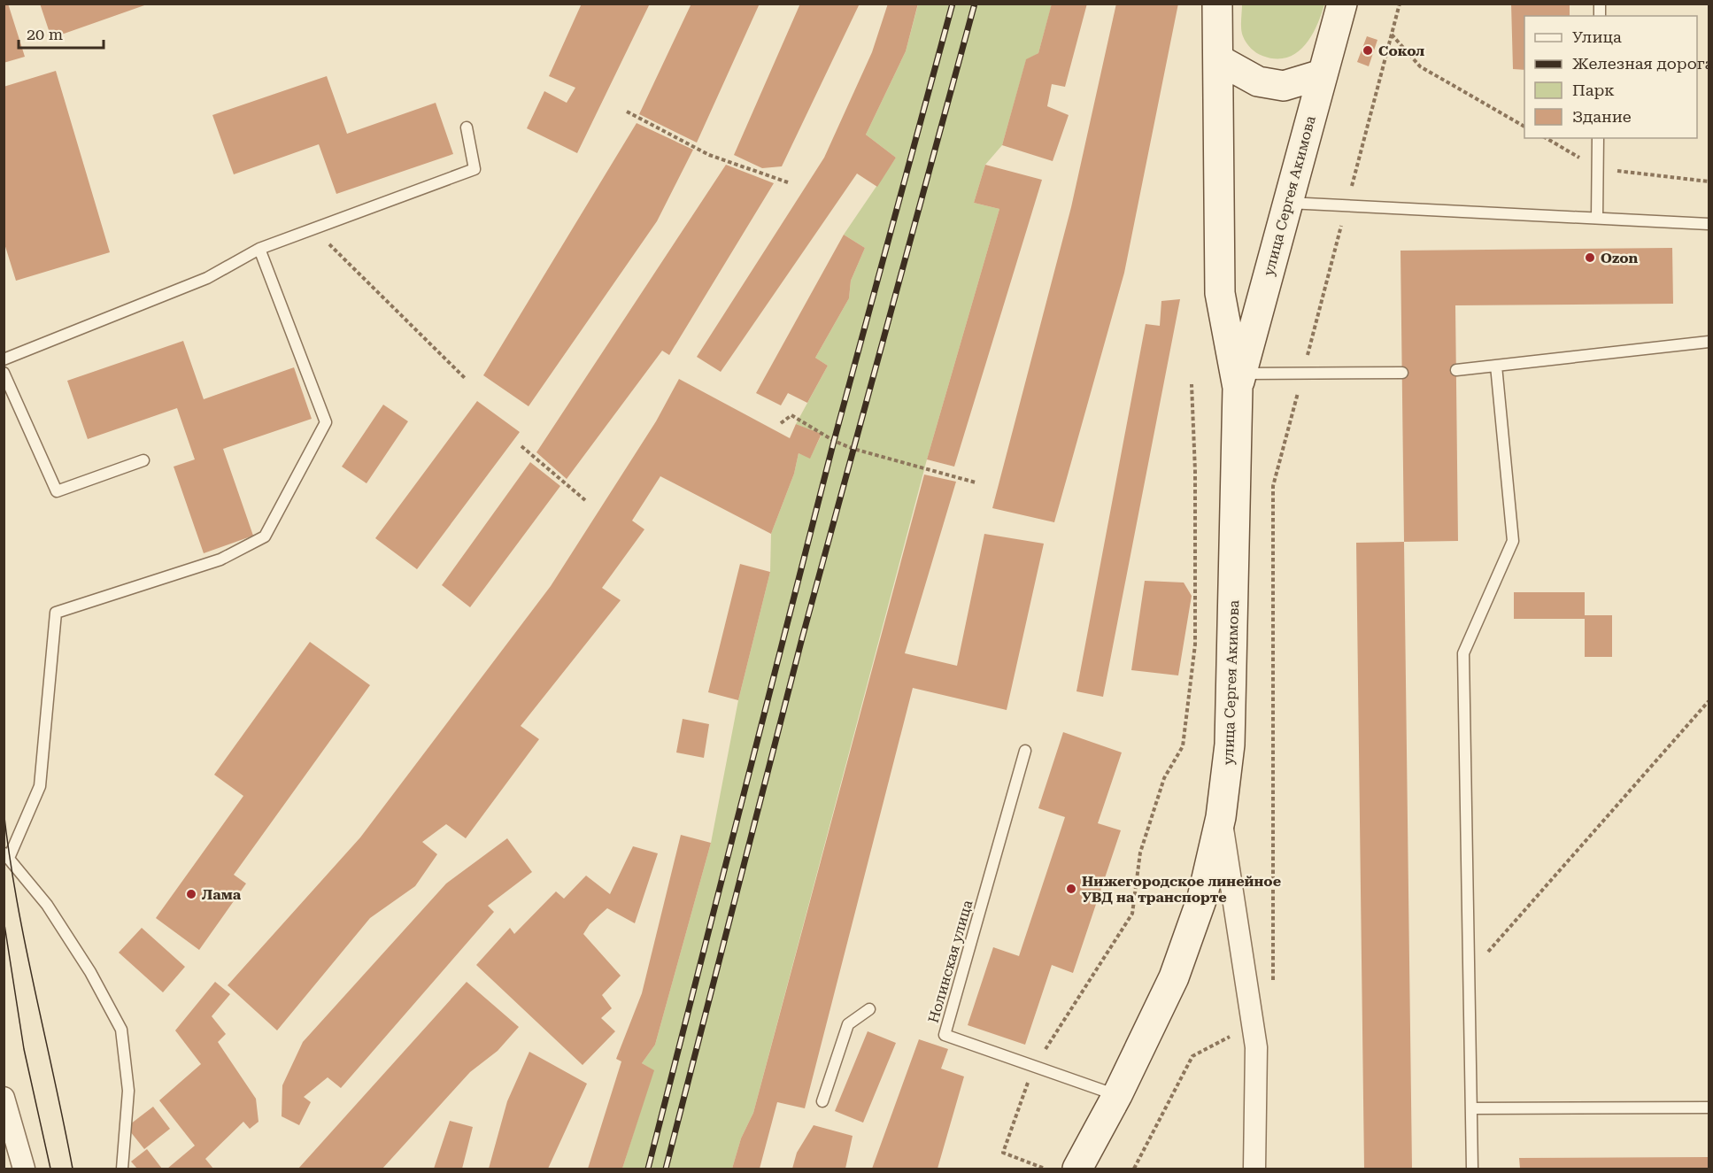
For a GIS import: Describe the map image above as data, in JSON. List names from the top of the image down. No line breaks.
{"streets":{"main road":["улица Сергея Акимова"],"lane":["Нолинская улица"]},"crossings":[["улица Сергея Акимова","Нолинская улица"]],"places":["Сокол","Ozon","Нижегородское линейное УВД на транспорте","Лама"],"legend":["Улица","Железная дорога","Парк","Здание"],"scale_bar":"20 m"}
